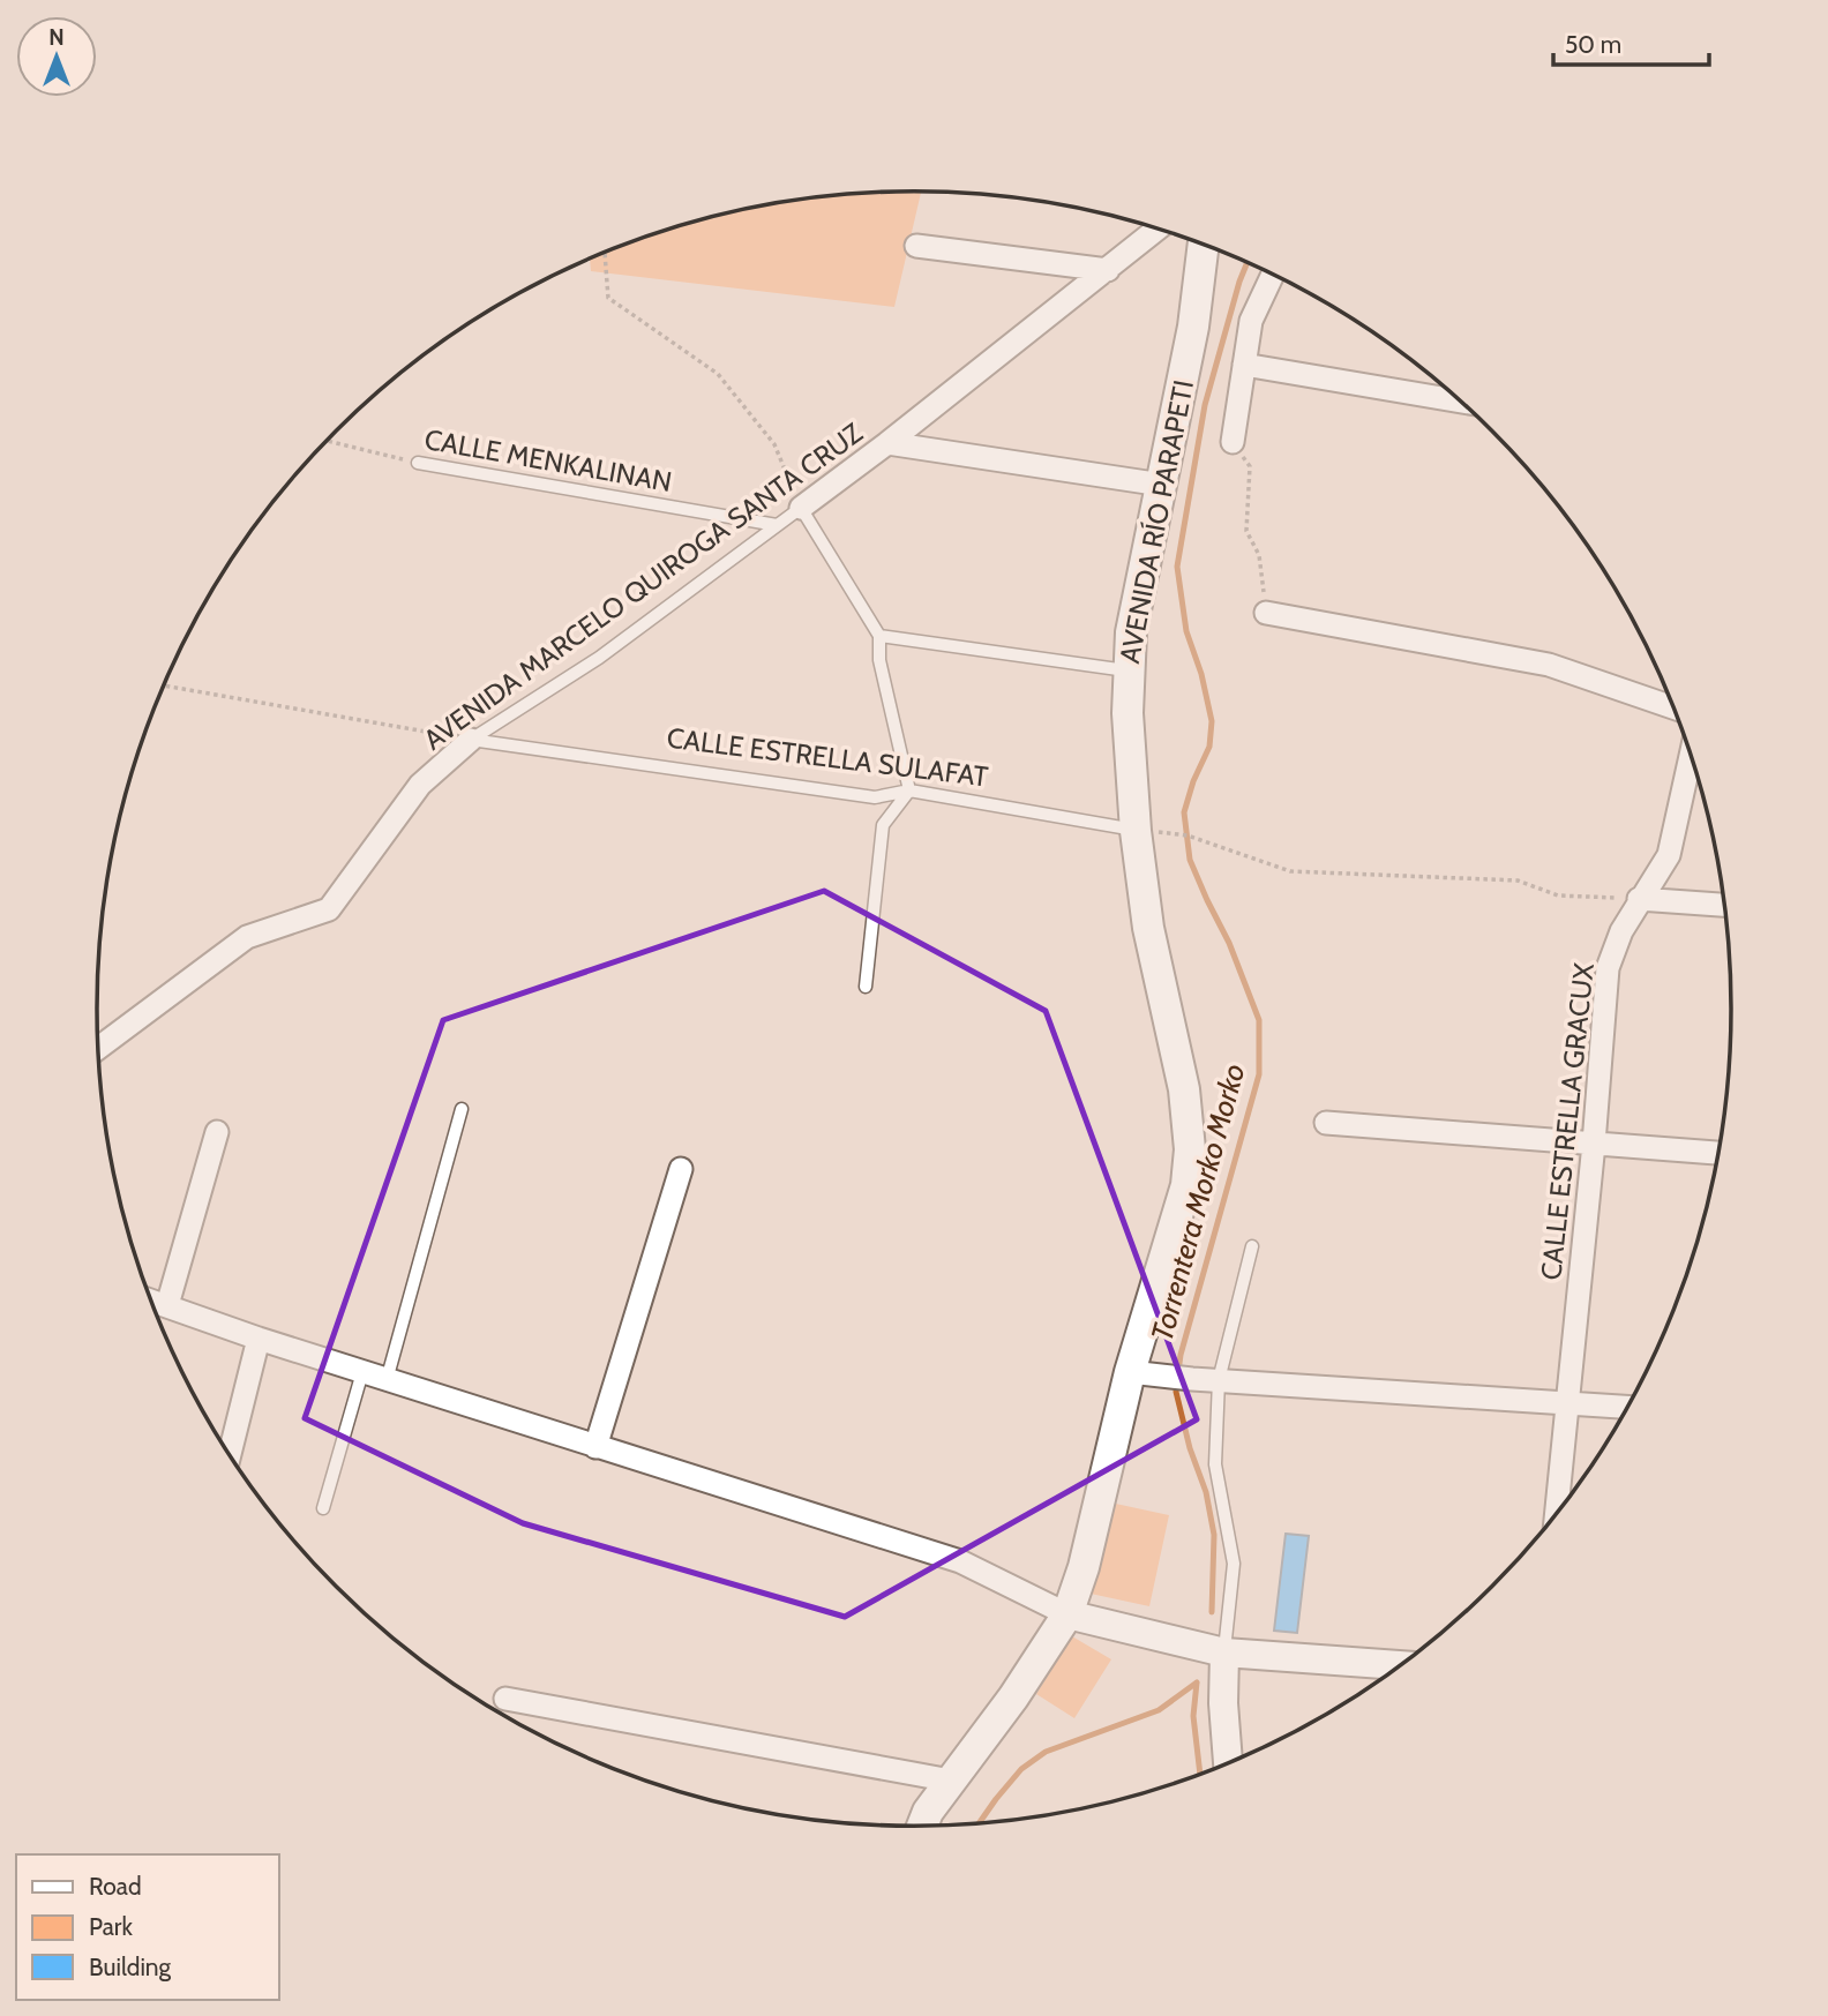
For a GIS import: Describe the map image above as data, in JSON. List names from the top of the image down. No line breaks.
{"streets":{"main road":["AVENIDA RÍO PARAPETI"],"street":["AVENIDA MARCELO QUIROGA SANTA CRUZ","CALLE ESTRELLA GRACUX"],"lane":["CALLE MENKALINAN","CALLE ESTRELLA SULAFAT"]},"crossings":[["CALLE MENKALINAN","AVENIDA MARCELO QUIROGA SANTA CRUZ"],["AVENIDA RÍO PARAPETI","CALLE ESTRELLA SULAFAT"],["AVENIDA MARCELO QUIROGA SANTA CRUZ","CALLE ESTRELLA SULAFAT"]],"water":["Torrentera Morko Morko"],"legend":["Road","Park","Building"],"scale_bar":"50 m","north":"top"}
